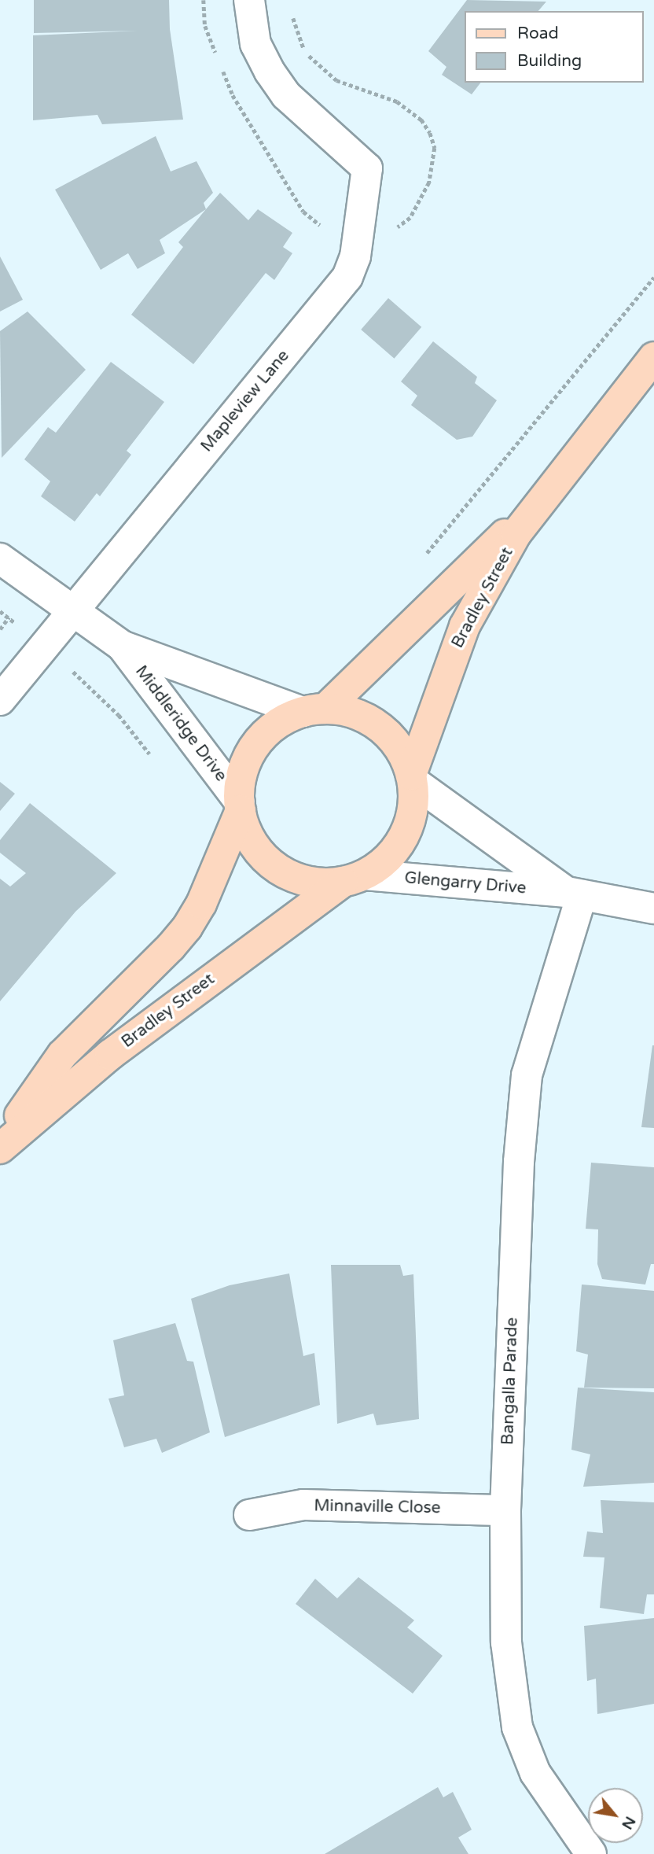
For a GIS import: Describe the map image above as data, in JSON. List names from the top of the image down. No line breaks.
{"streets":{"main road":["Bradley Street"],"street":["Mapleview Lane","Middleridge Drive","Glengarry Drive","Bangalla Parade","Minnaville Close"]},"crossings":[["Mapleview Lane","Middleridge Drive"],["Bradley Street","Middleridge Drive"],["Bradley Street","Glengarry Drive"],["Middleridge Drive","Glengarry Drive"],["Glengarry Drive","Bangalla Parade"],["Bangalla Parade","Minnaville Close"]],"legend":["Road","Building"],"north":"bottom right"}
